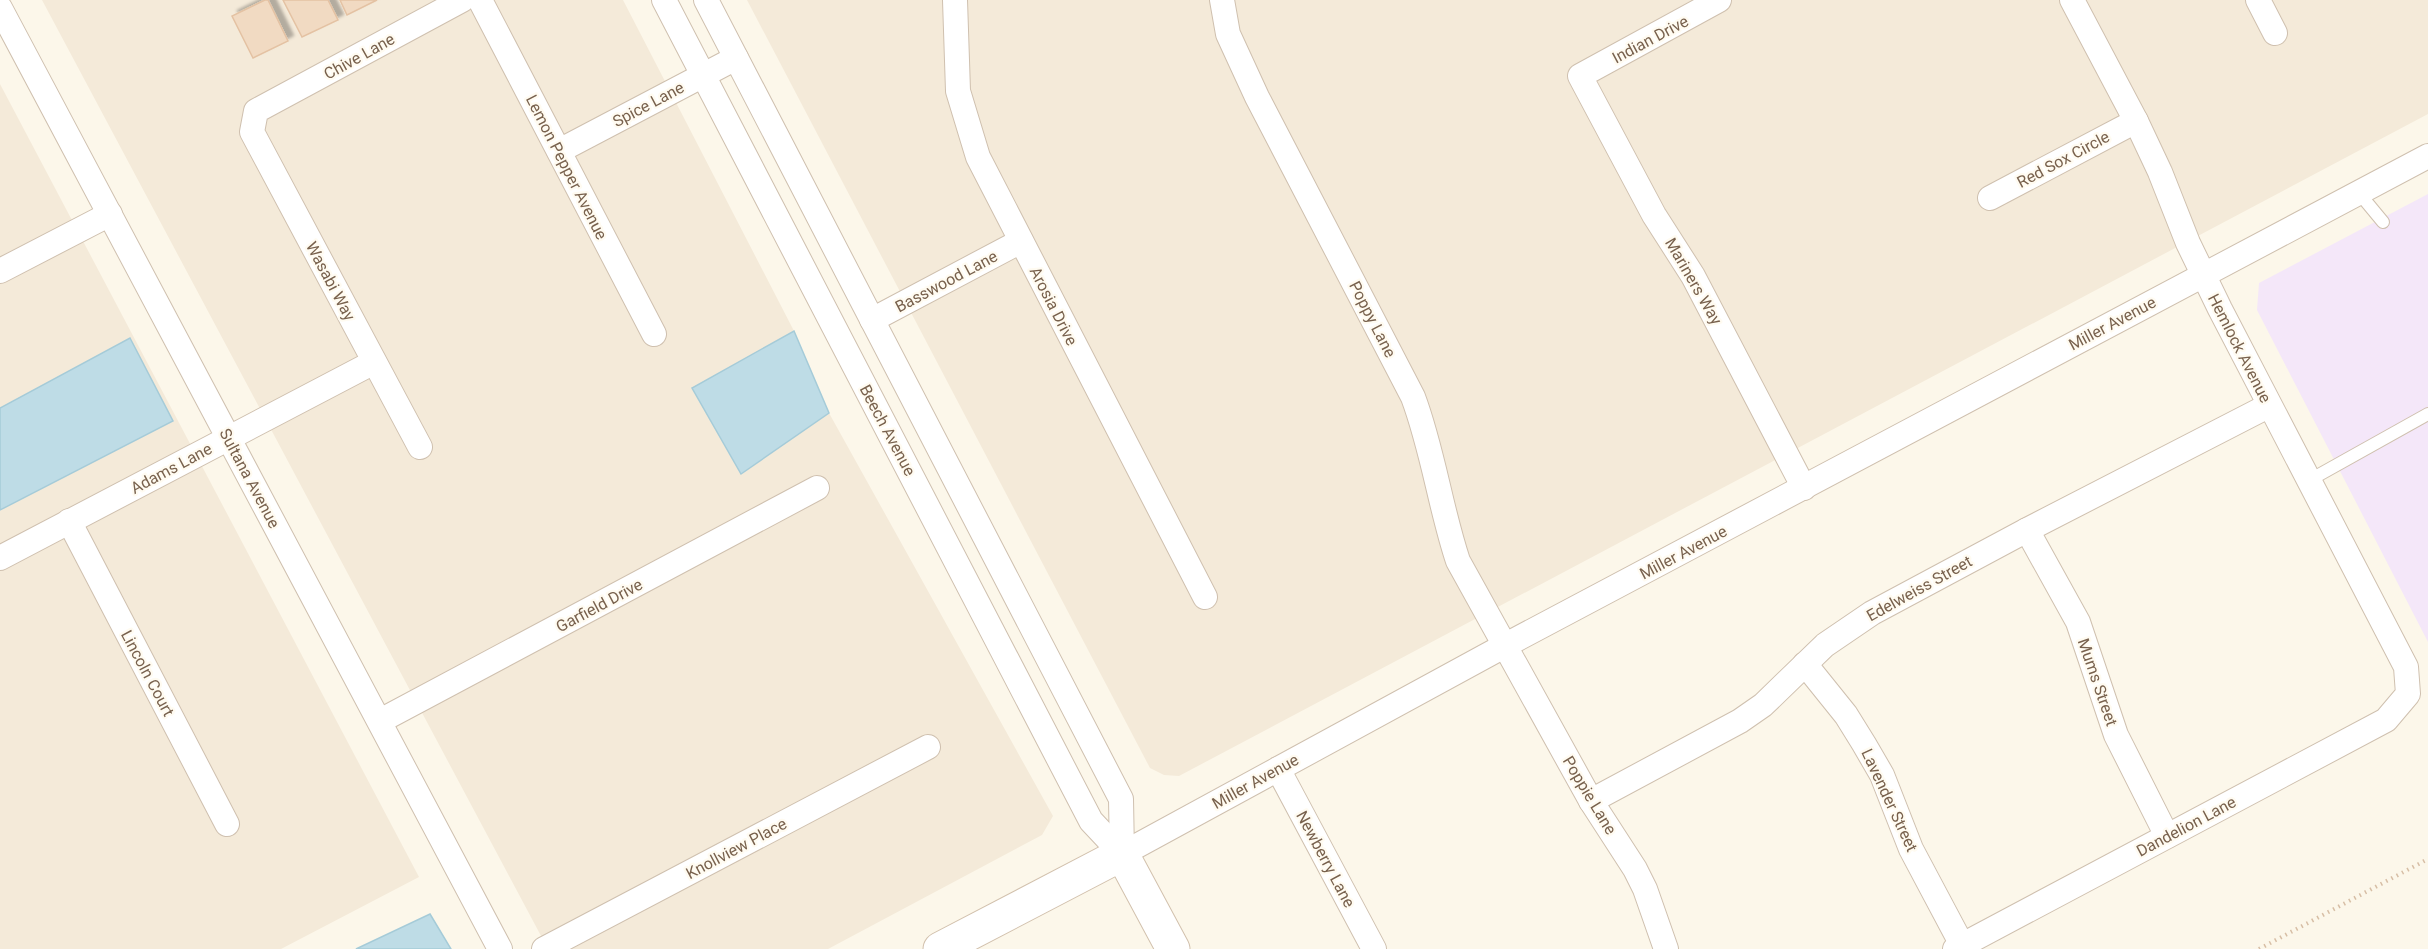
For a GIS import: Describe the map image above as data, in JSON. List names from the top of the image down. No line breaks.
{"streets":{"street":["Indian Drive","Chive Lane","Spice Lane","Red Sox Circle","Lemon Pepper Avenue","Wasabi Way","Basswood Lane","Mariners Way","Arosia Drive","Poppy Lane","Miller Avenue","Hemlock Avenue","Beech Avenue","Adams Lane","Sultana Avenue","Edelweiss Street","Garfield Drive","Lincoln Court","Mums Street","Poppie Lane","Lavender Street","Dandelion Lane","Knollview Place","Newberry Lane"]},"crossings":[["Indian Drive","Mariners Way"],["Chive Lane","Wasabi Way"],["Spice Lane","Lemon Pepper Avenue"],["Spice Lane","Beech Avenue"],["Red Sox Circle","Hemlock Avenue"],["Wasabi Way","Adams Lane"],["Basswood Lane","Arosia Drive"],["Basswood Lane","Beech Avenue"],["Mariners Way","Miller Avenue"],["Poppy Lane","Miller Avenue"],["Poppy Lane","Poppie Lane"],["Miller Avenue","Hemlock Avenue"],["Miller Avenue","Beech Avenue"],["Miller Avenue","Poppie Lane"],["Miller Avenue","Newberry Lane"],["Hemlock Avenue","Edelweiss Street"],["Hemlock Avenue","Dandelion Lane"],["Adams Lane","Sultana Avenue"],["Adams Lane","Lincoln Court"],["Sultana Avenue","Garfield Drive"],["Edelweiss Street","Mums Street"],["Edelweiss Street","Poppie Lane"],["Edelweiss Street","Lavender Street"],["Mums Street","Dandelion Lane"],["Lavender Street","Dandelion Lane"]]}
